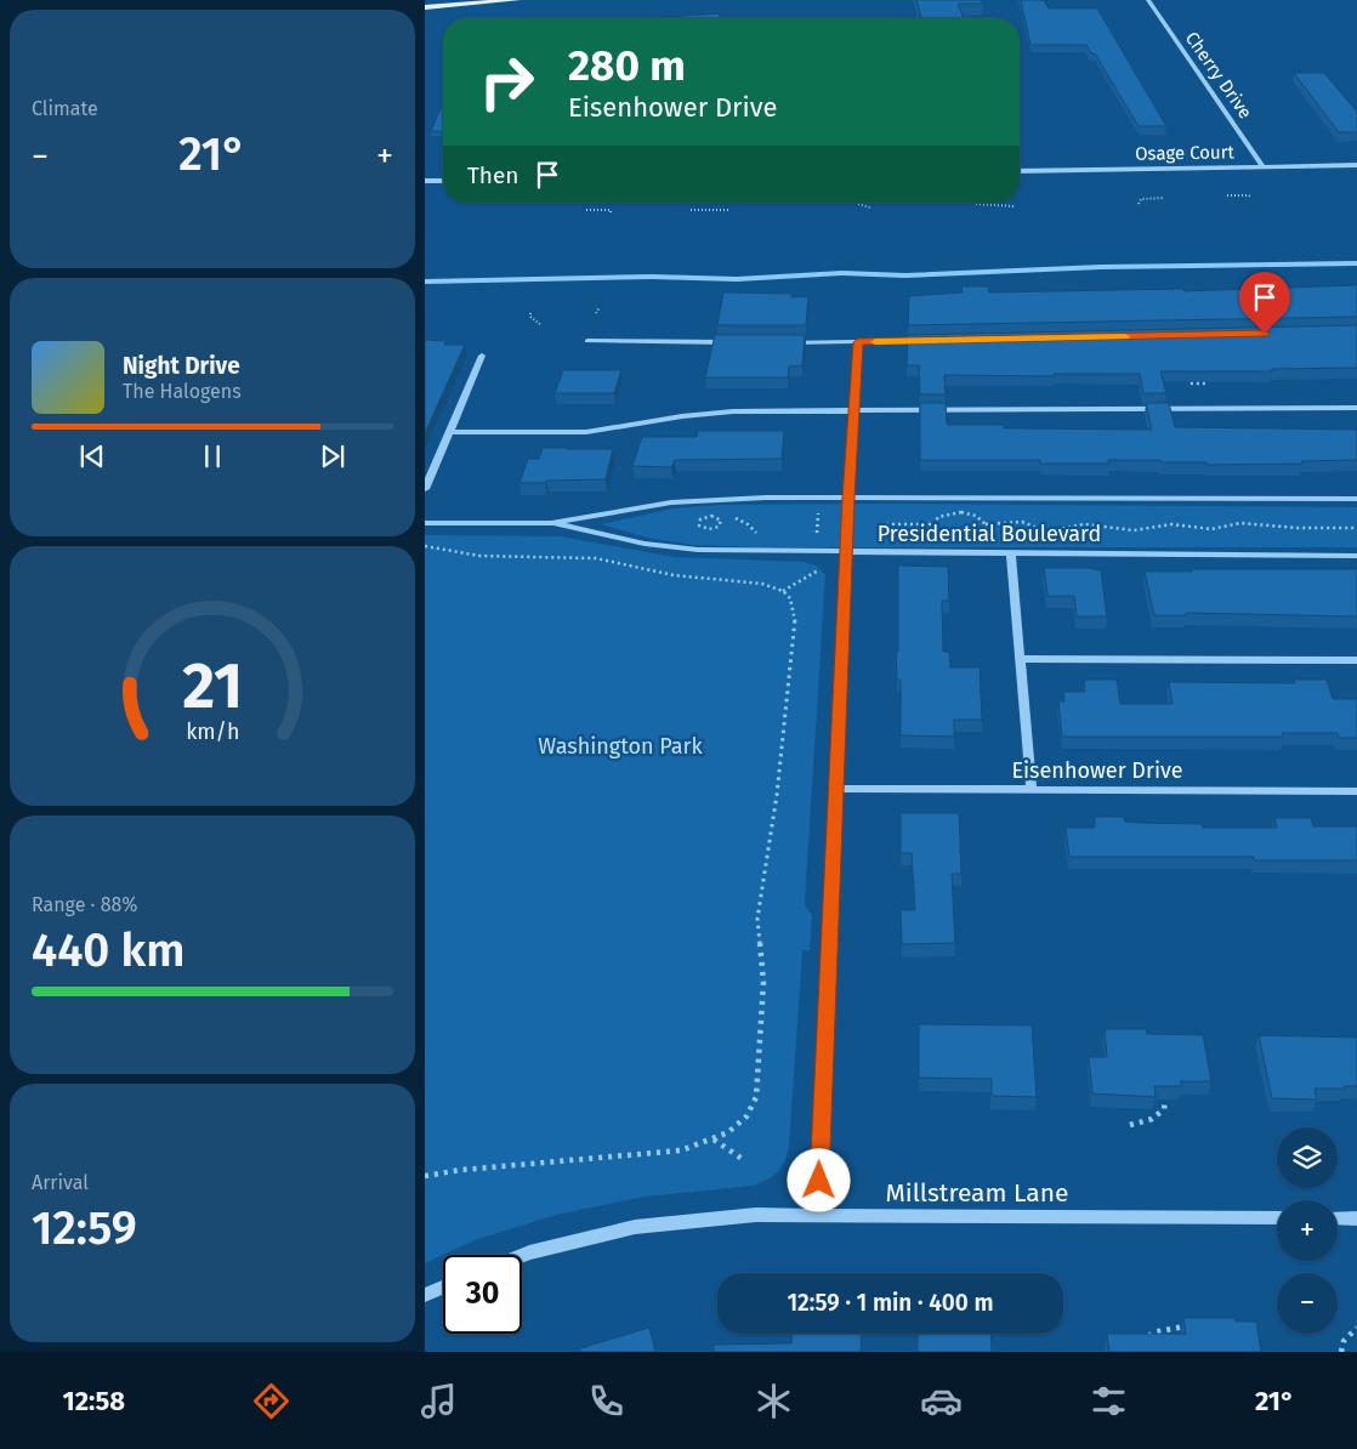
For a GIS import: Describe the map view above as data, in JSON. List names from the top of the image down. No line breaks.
{"streets":{"street":["Cherry Drive","Osage Court","Presidential Boulevard","Eisenhower Drive","Millstream Lane"]},"crossings":[["Cherry Drive","Osage Court"]],"parks":["Washington Park"],"page":{"tile":["Climate",["Range · 88%","440 km"],["Arrival","12:59"]],"turn":["280 m","Eisenhower Drive"],"heat":["−","21°","+"],"then":"Then","song":["Night Drive","The Halogens"],"map_buttons":["+","−"],"limit":"30","trip":"12:59 · 1 min · 400 m","tabs":["12:58","21°"],"gauge":["21","km/h"]}}
